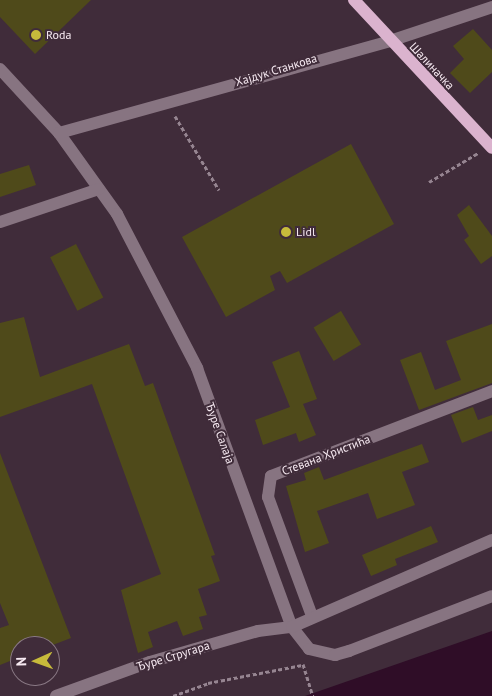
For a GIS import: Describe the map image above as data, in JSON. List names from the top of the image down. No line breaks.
{"streets":{"main road":["Шалиначка"],"street":["Хајдук Станкова","Ђуре Салаја","Стевана Христића","Ђуре Стругара"]},"crossings":[["Шалиначка","Хајдук Станкова"],["Хајдук Станкова","Ђуре Салаја"],["Ђуре Салаја","Ђуре Стругара"]],"places":["Roda","Lidl"],"north":"left"}
